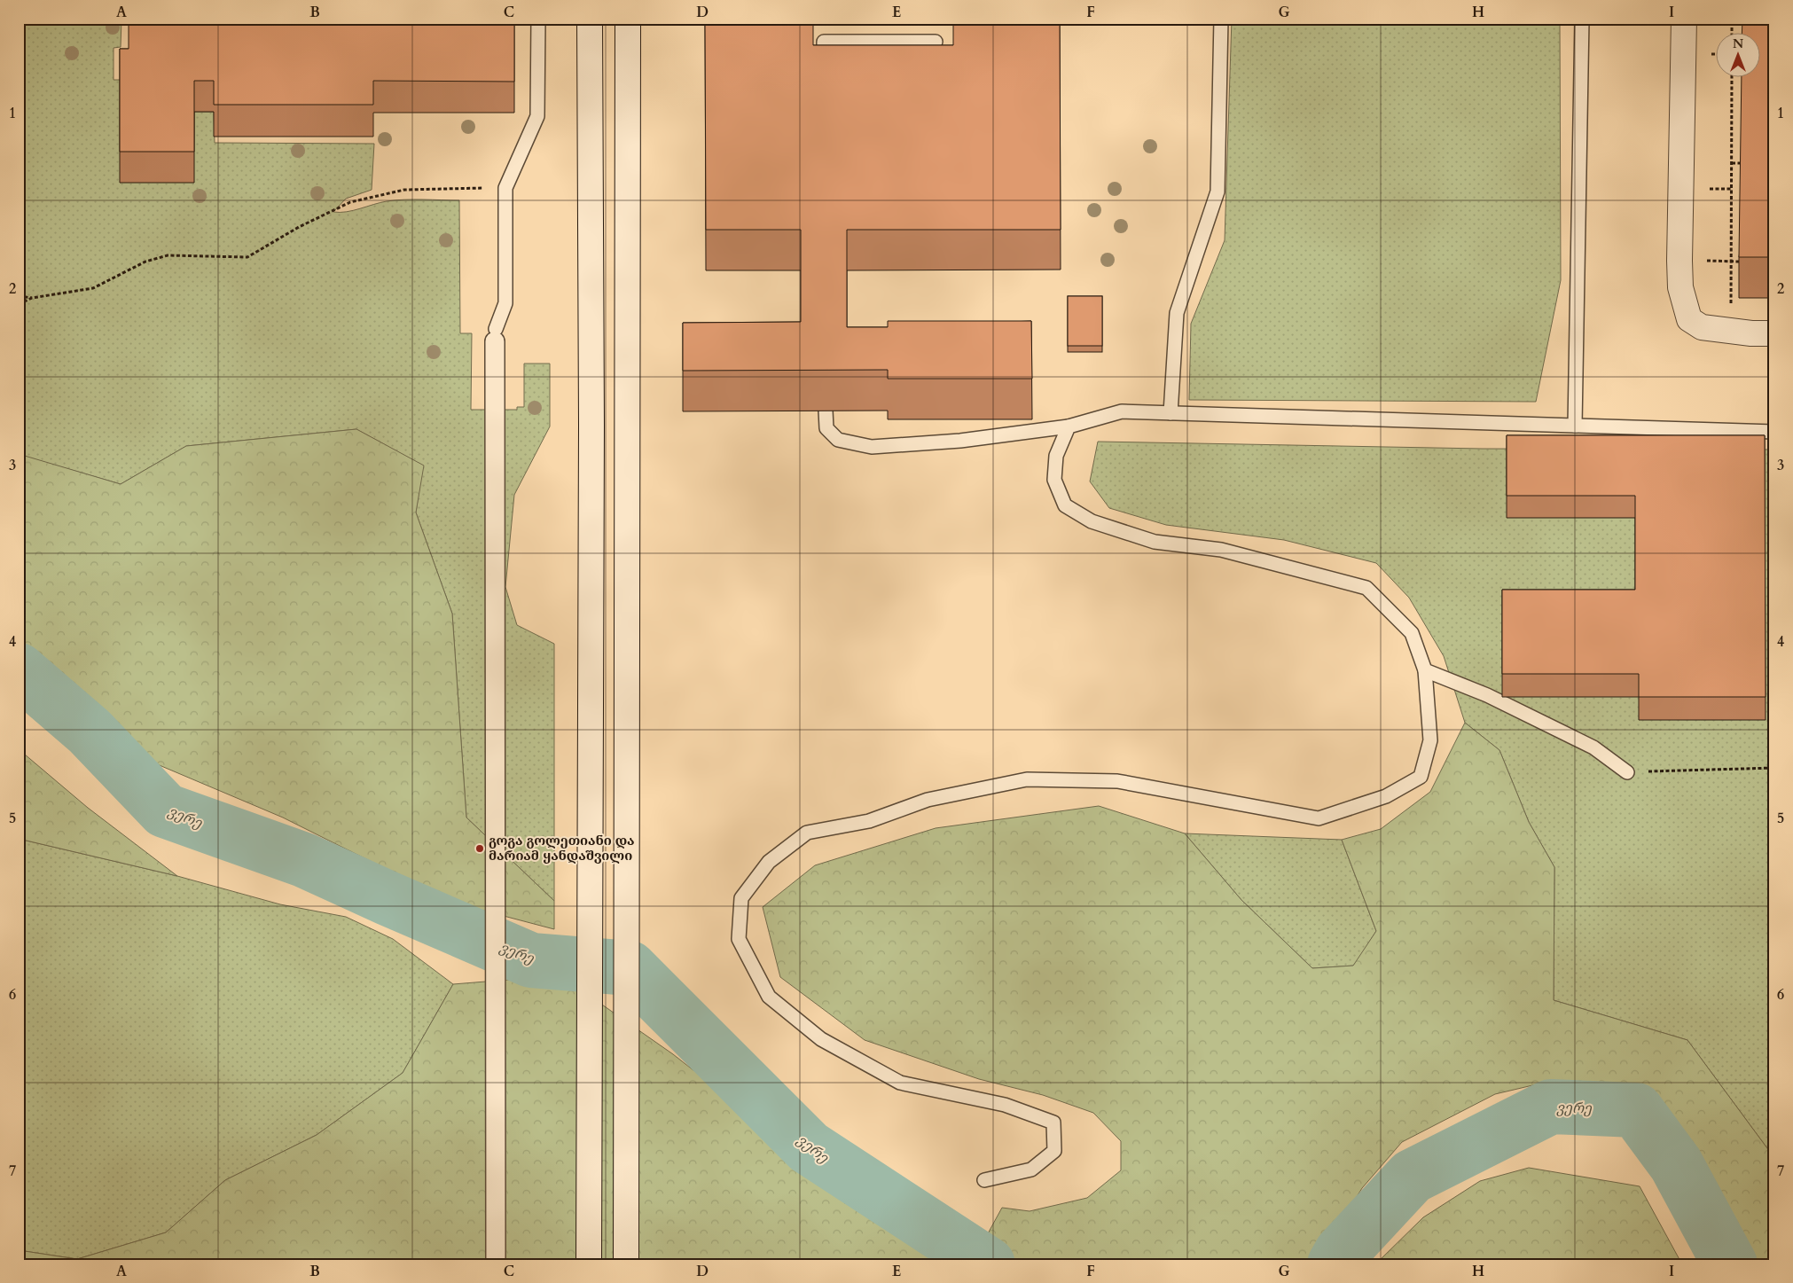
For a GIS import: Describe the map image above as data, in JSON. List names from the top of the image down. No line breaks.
{"water":["ვერე"],"places":["გოგა გოლეთიანი და მარიამ ყანდაშვილი"],"north":"top","grid":{"columns":["A","B","C","D","E","F","G","H","I"],"rows":["1","2","3","4","5","6","7"]}}
